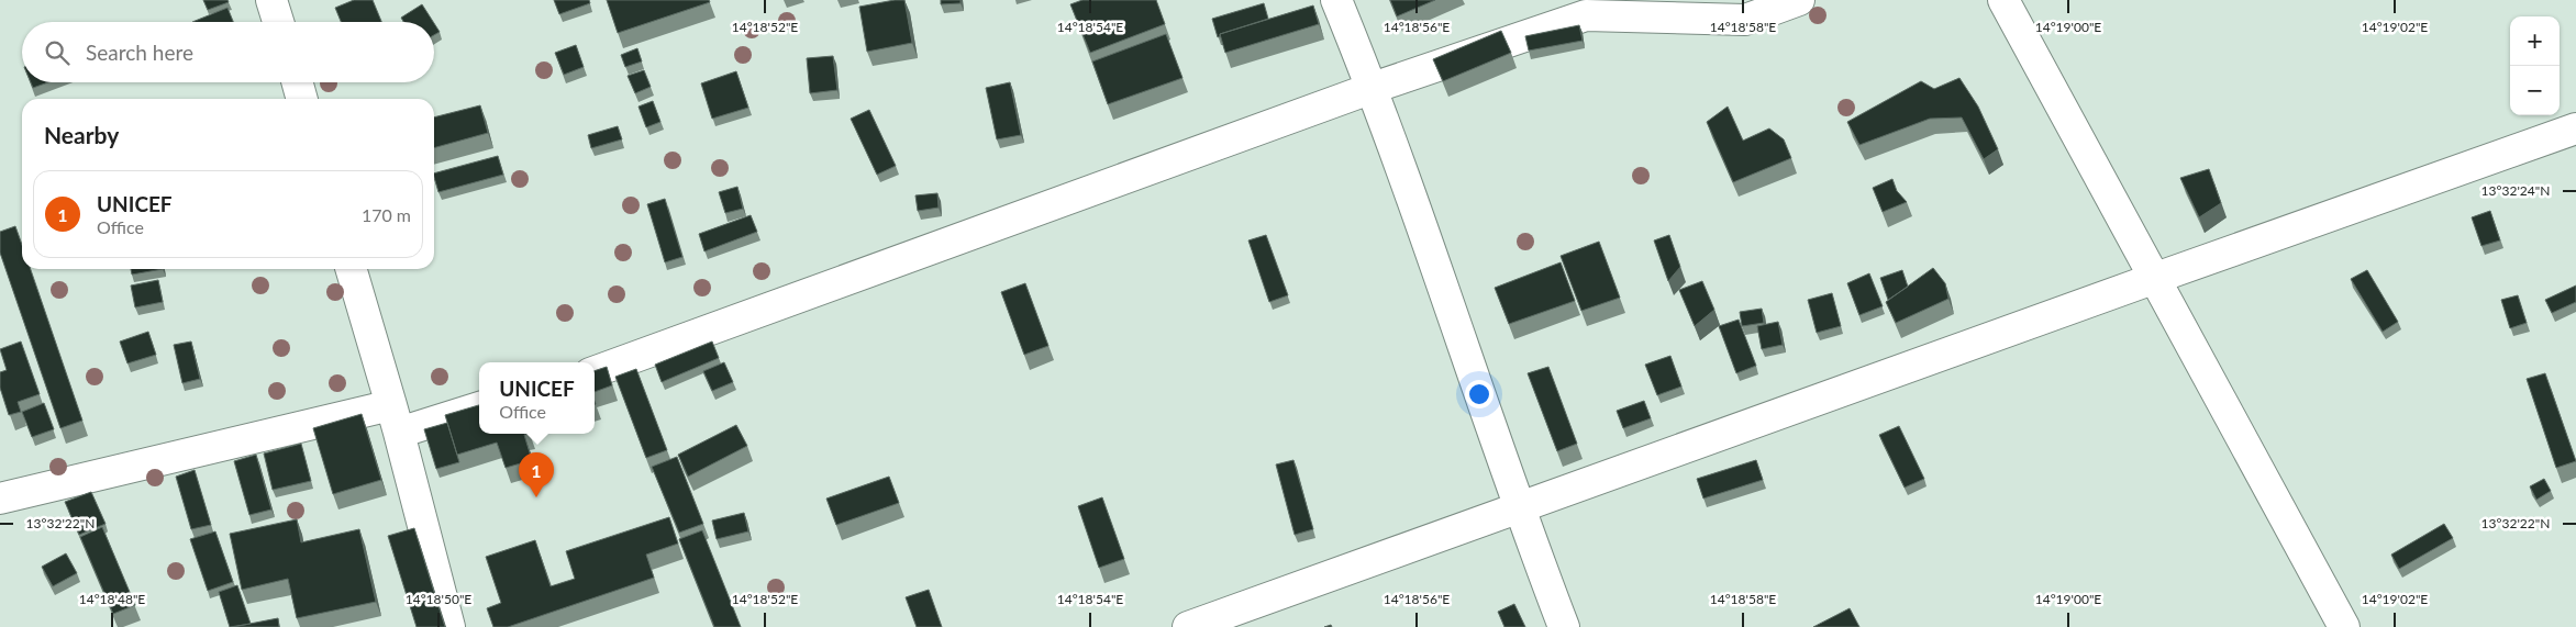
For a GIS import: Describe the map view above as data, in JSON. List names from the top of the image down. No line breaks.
{"page":{"map_buttons":["+","−"],"search":"Search here","heading":"Nearby","list":[{"mark":"1","name":"UNICEF","note":"Office","value":"170 m"}],"popup":["UNICEF","Office"],"pins":"1"},"coordinates":["14°18'52\"E","14°18'54\"E","14°18'56\"E","14°18'58\"E","14°19'00\"E","14°19'02\"E","13°32'24\"N","13°32'22\"N","14°18'48\"E","14°18'50\"E"]}
